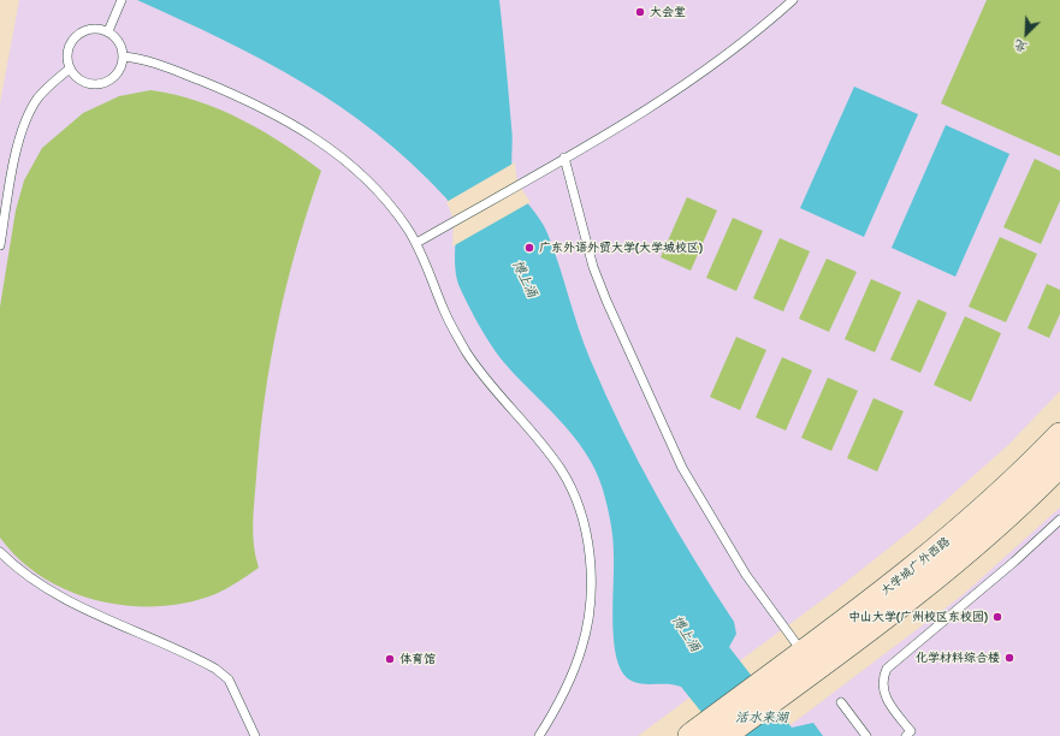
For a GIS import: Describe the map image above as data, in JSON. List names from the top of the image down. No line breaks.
{"streets":{"main road":["大学城广外西路"]},"water":["博上涌","活水来湖"],"places":["大会堂","广东外语外贸大学(大学城校区)","中山大学(广州校区东校园)","化学材料综合楼","体育馆"],"north":"bottom left"}
